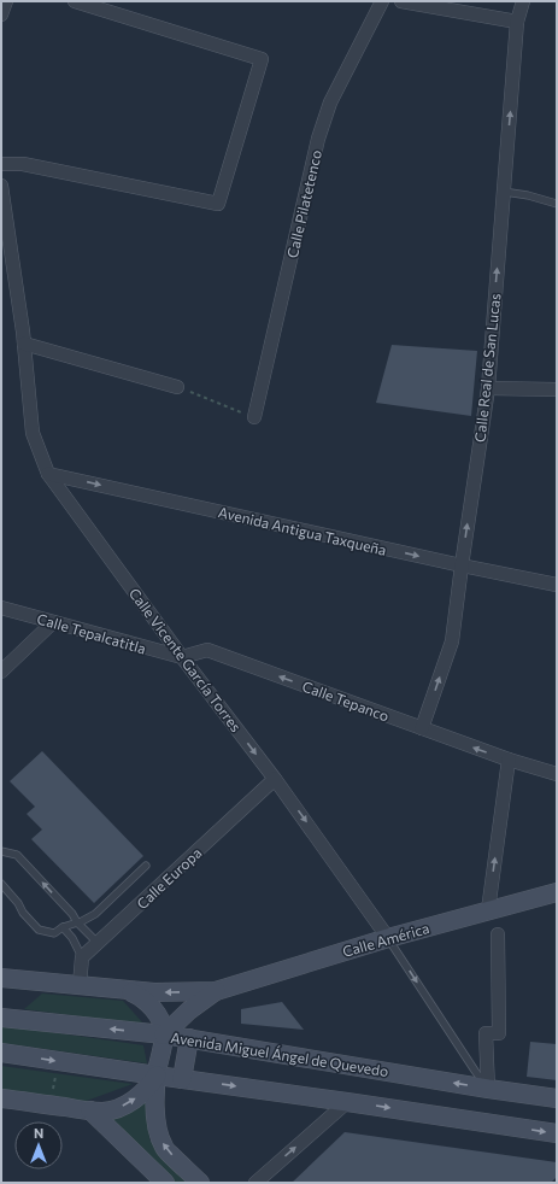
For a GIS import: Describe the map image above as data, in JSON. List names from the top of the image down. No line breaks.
{"streets":{"main road":["Calle América","Avenida Miguel Ángel de Quevedo"],"street":["Calle Pilatetenco","Calle Real de San Lucas","Avenida Antigua Taxqueña","Calle Tepalcatitla","Calle Vicente García Torres","Calle Tepanco","Calle Europa"]},"crossings":[["Calle Real de San Lucas","Avenida Antigua Taxqueña"],["Calle Real de San Lucas","Calle Tepanco"],["Avenida Antigua Taxqueña","Calle Vicente García Torres"],["Calle Tepalcatitla","Calle Vicente García Torres"],["Calle Tepalcatitla","Calle Tepanco"],["Calle Vicente García Torres","Calle Tepanco"],["Calle Vicente García Torres","Calle Europa"],["Calle Vicente García Torres","Calle América"],["Calle Vicente García Torres","Avenida Miguel Ángel de Quevedo"],["Calle América","Avenida Miguel Ángel de Quevedo"]],"one_way":["Calle Real de San Lucas","Avenida Antigua Taxqueña","Calle Vicente García Torres","Calle Tepanco"],"north":"top"}
